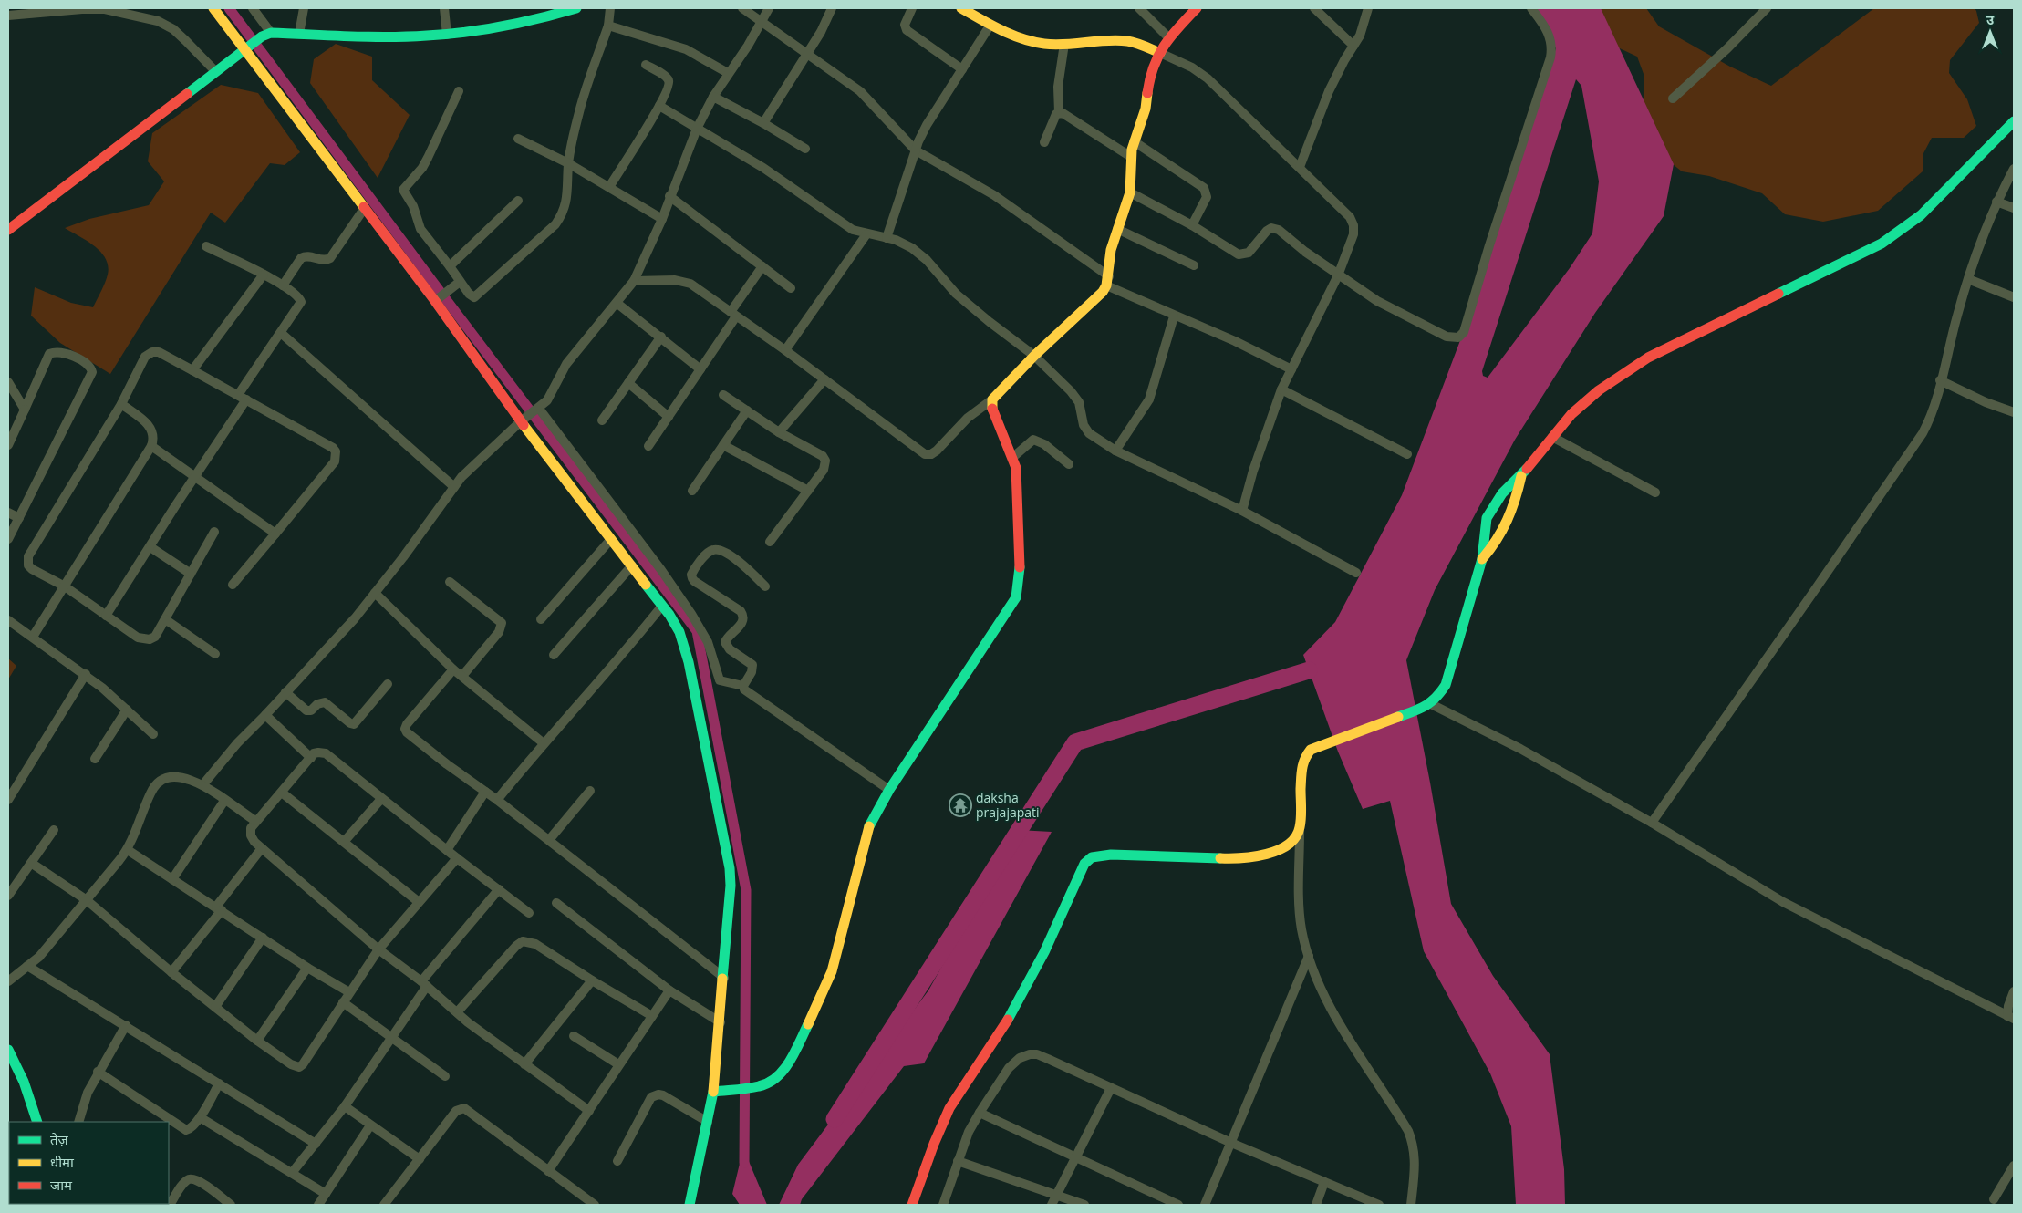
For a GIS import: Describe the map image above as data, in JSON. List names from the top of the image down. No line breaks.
{"places":{"temple":["daksha prajajapati"]},"legend":["तेज़","धीमा","जाम"],"north":"top"}
